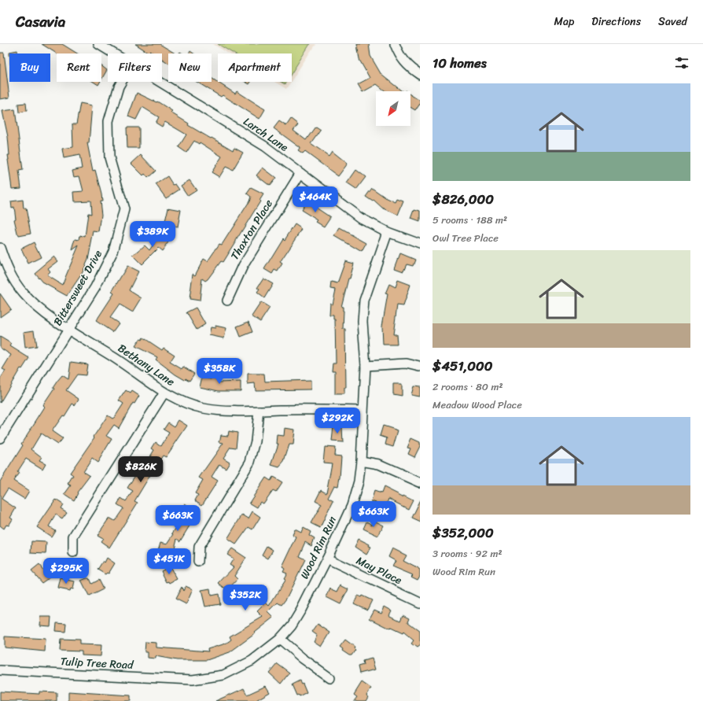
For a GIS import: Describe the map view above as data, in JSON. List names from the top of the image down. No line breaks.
{"streets":{"street":["Larch Lane","Thaxton Place","Bittersweet Drive","Bethany Lane","Wood Rim Run","May Place","Tulip Tree Road"]},"crossings":[["Larch Lane","Thaxton Place"],["Larch Lane","Wood Rim Run"],["Bittersweet Drive","Bethany Lane"],["Bethany Lane","Wood Rim Run"],["Wood Rim Run","May Place"],["Wood Rim Run","Tulip Tree Road"]],"north":"bottom left","page":{"header":"Casavia","nav":["Map","Directions","Saved"],"heading":"10 homes","chip":["Buy","Rent","Filters","New","Apartment"],"list":[{"name":"$826,000","note":"5 rooms · 188 m² · Owl Tree Place"},{"name":"$451,000","note":"2 rooms · 80 m² · Meadow Wood Place"},{"name":"$352,000","note":"3 rooms · 92 m² · Wood Rim Run"}],"price":["$464K","$389K","$358K","$292K","$826K","$663K","$663K","$451K","$295K","$352K"]}}
